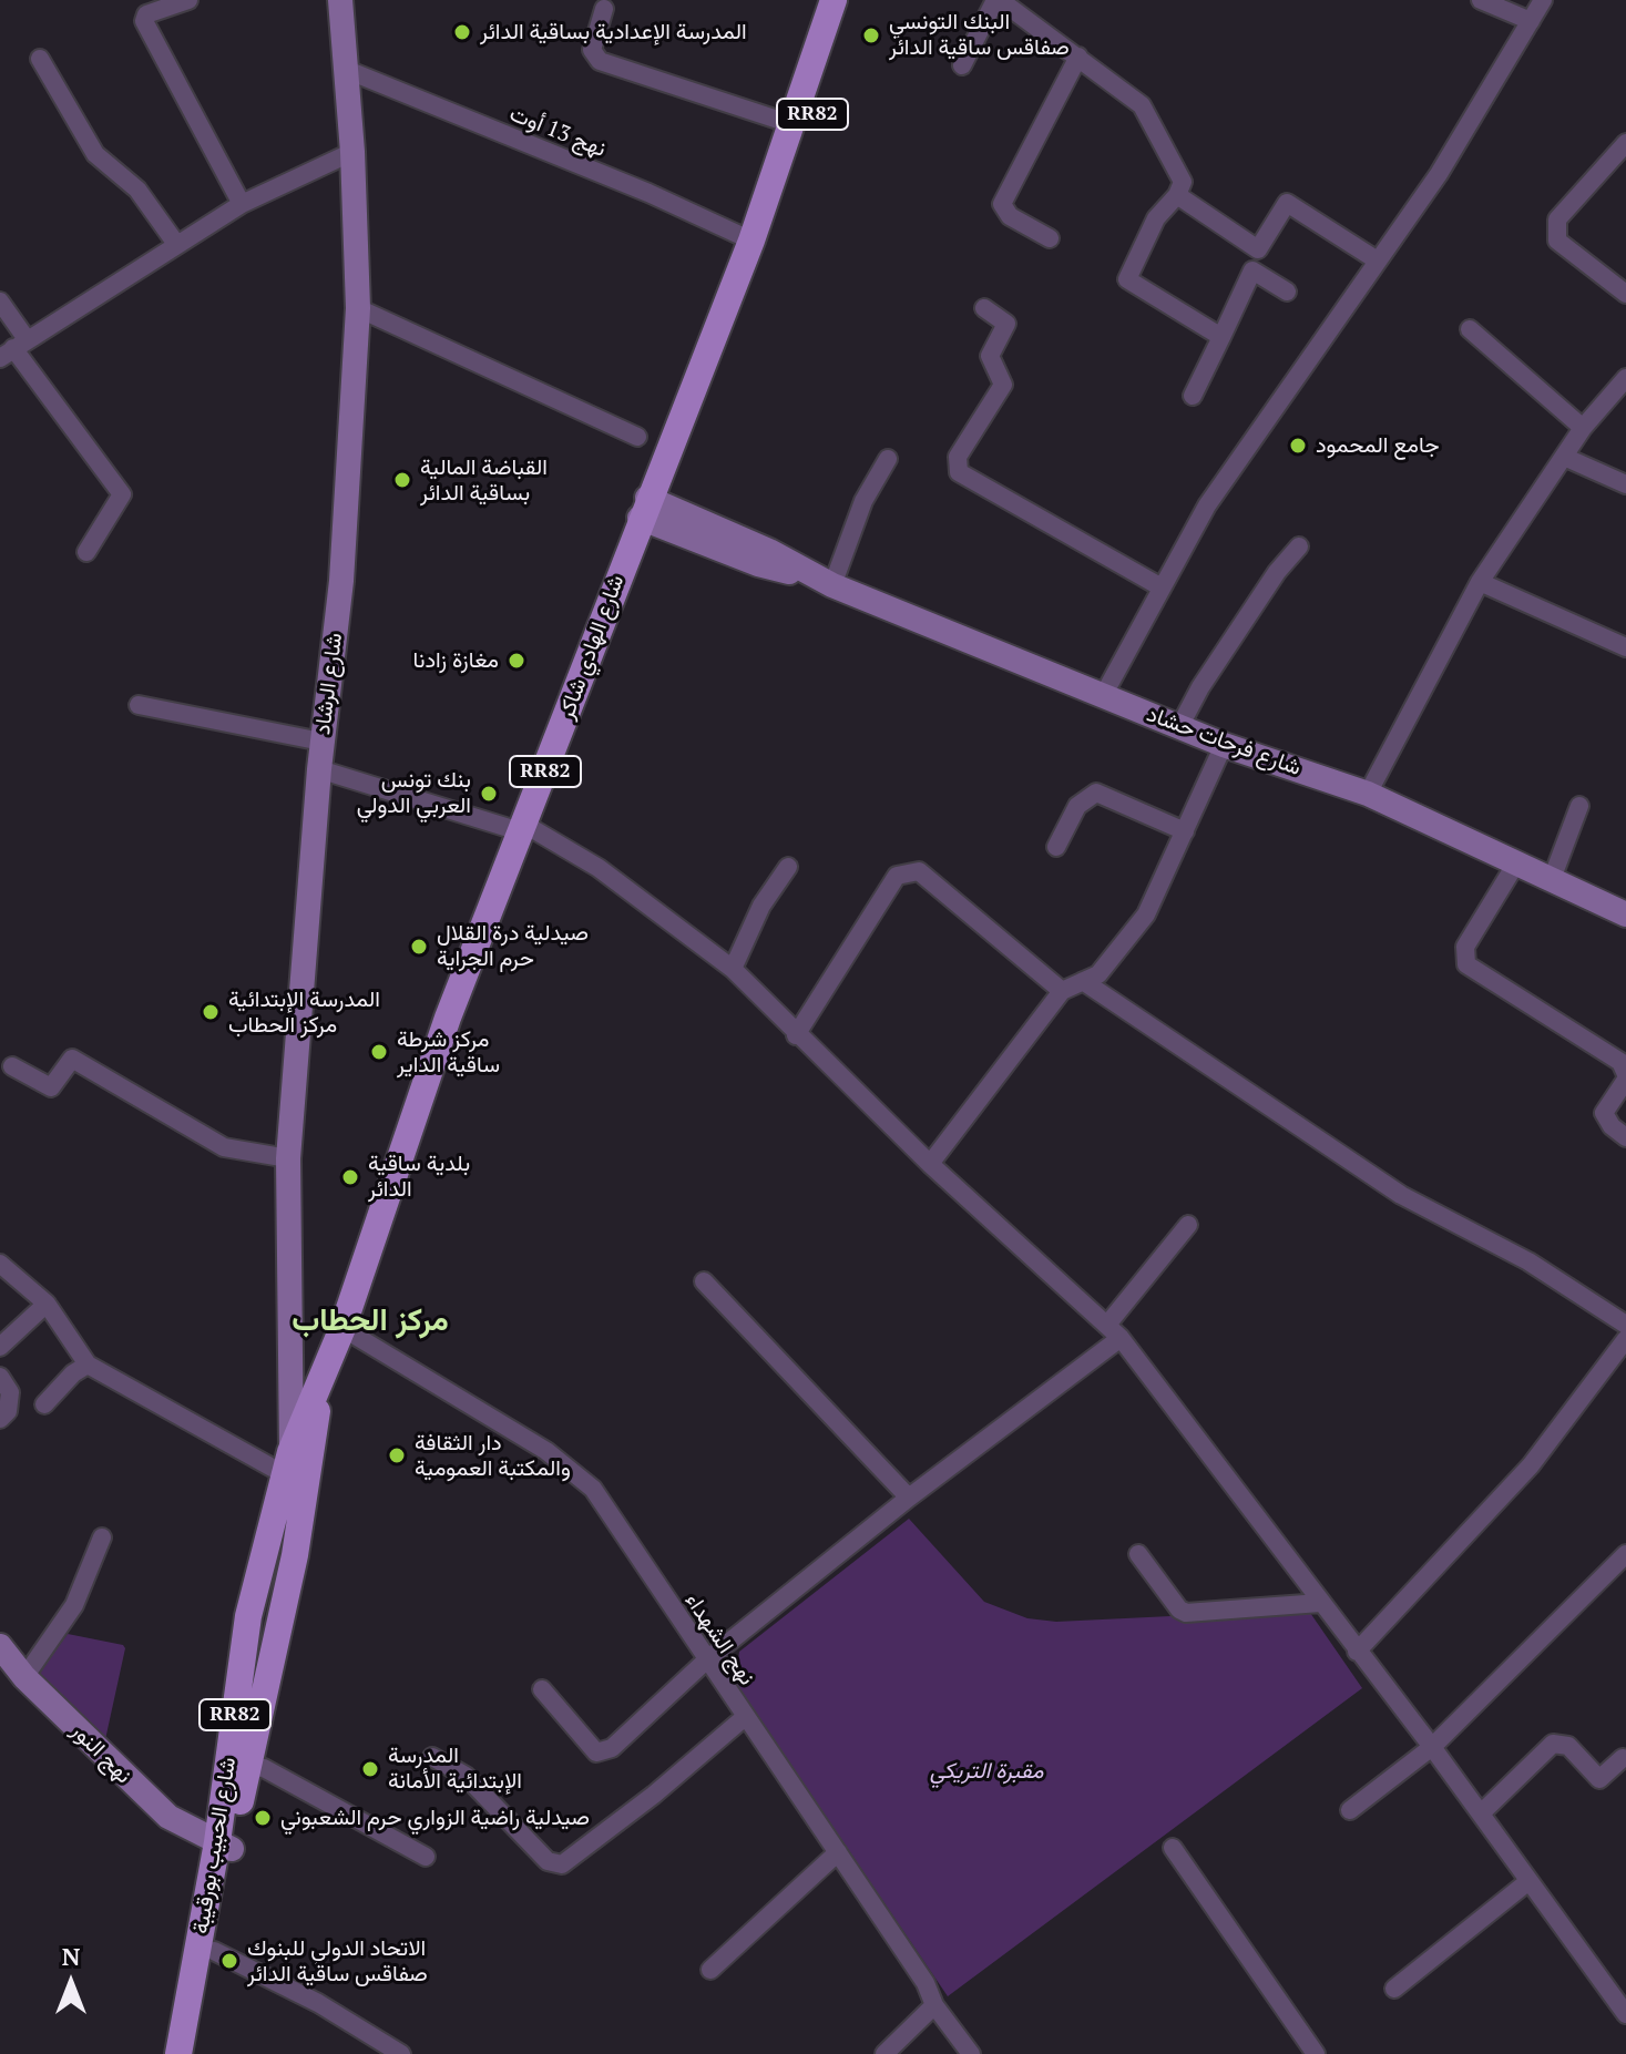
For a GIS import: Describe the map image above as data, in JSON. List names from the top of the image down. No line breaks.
{"streets":{"main road":["RR82","شارع الهادي شاكر","شارع الحبيب بورقيبة"],"street":["نهج 13 أوت","شارع الرشاد","شارع فرحات حشاد","نهج الشهداء","نهج النور"]},"crossings":[["نهج 13 أوت","شارع الهادي شاكر"],["نهج 13 أوت","شارع الرشاد"],["شارع الهادي شاكر","شارع فرحات حشاد"],["شارع الهادي شاكر","نهج الشهداء"],["شارع الهادي شاكر","شارع الحبيب بورقيبة"],["شارع الرشاد","شارع الحبيب بورقيبة"],["نهج الشهداء","شارع الحبيب بورقيبة"],["نهج النور","شارع الحبيب بورقيبة"]],"districts":["مركز الحطاب"],"parks":["مقبرة التريكي"],"places":["المدرسة الإعدادية بساقية الدائر","البنك التونسي صفاقس ساقية الدائر","جامع المحمود","القباضة المالية بساقية الدائر","مغازة زادنا","بنك تونس العربي الدولي","صيدلية درة القلال حرم الجراية","المدرسة الإبتدائية مركز الحطاب","مركز شرطة ساقية الداير","بلدية ساقية الدائر","دار الثقافة والمكتبة العمومية","المدرسة الإبتدائية الأمانة","صيدلية راضية الزواري حرم الشعبوني","الاتحاد الدولي للبنوك صفاقس ساقية الدائر"],"north":"top"}
